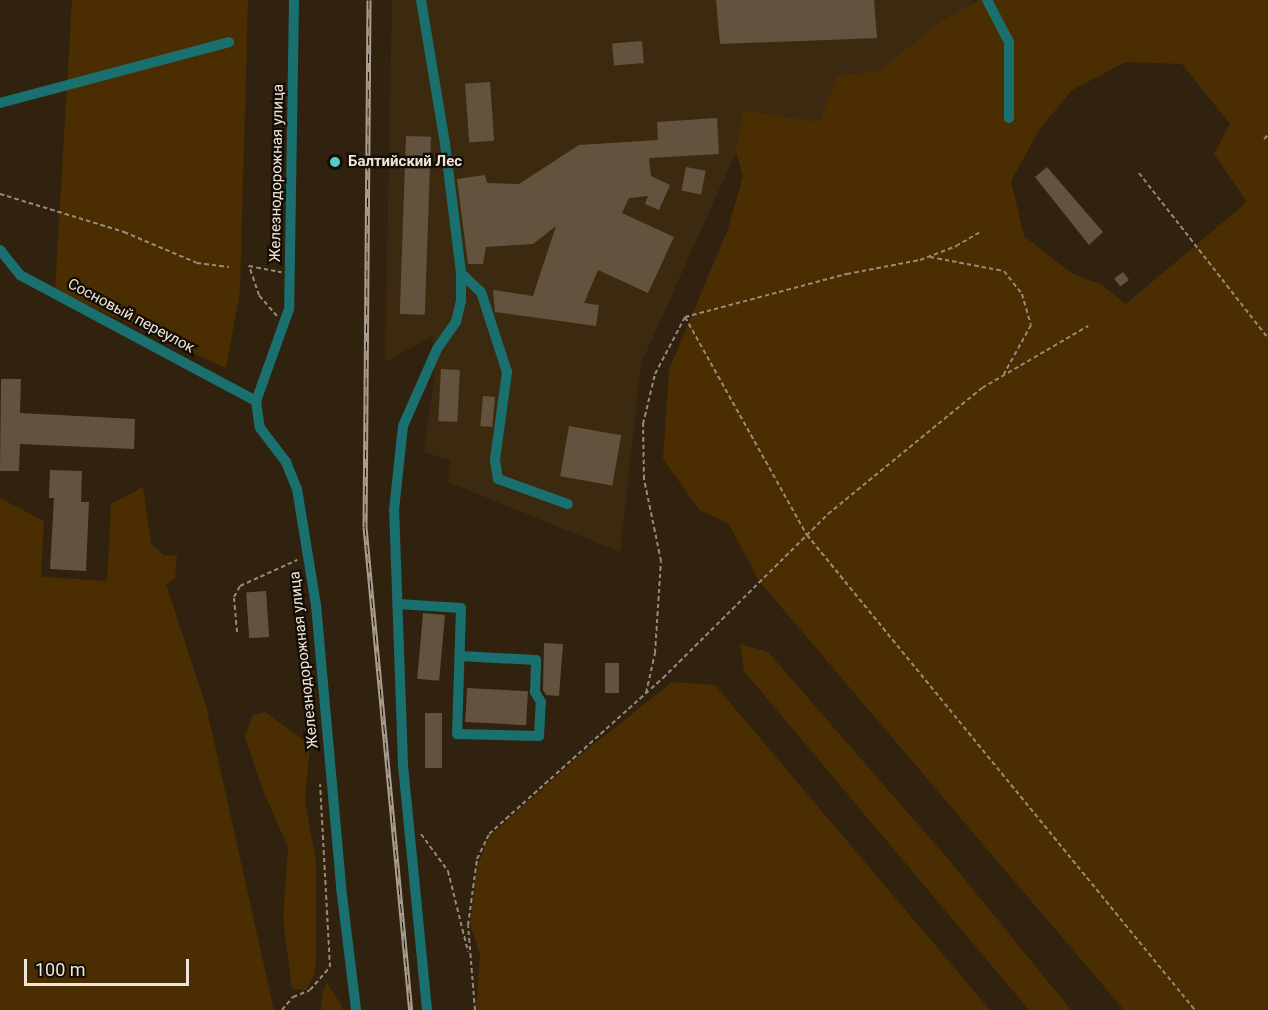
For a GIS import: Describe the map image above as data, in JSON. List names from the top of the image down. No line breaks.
{"streets":{"street":["Железнодорожная улица","Сосновый переулок"]},"crossings":[["Железнодорожная улица","Сосновый переулок"]],"places":["Балтийский Лес"],"scale_bar":"100 m"}
